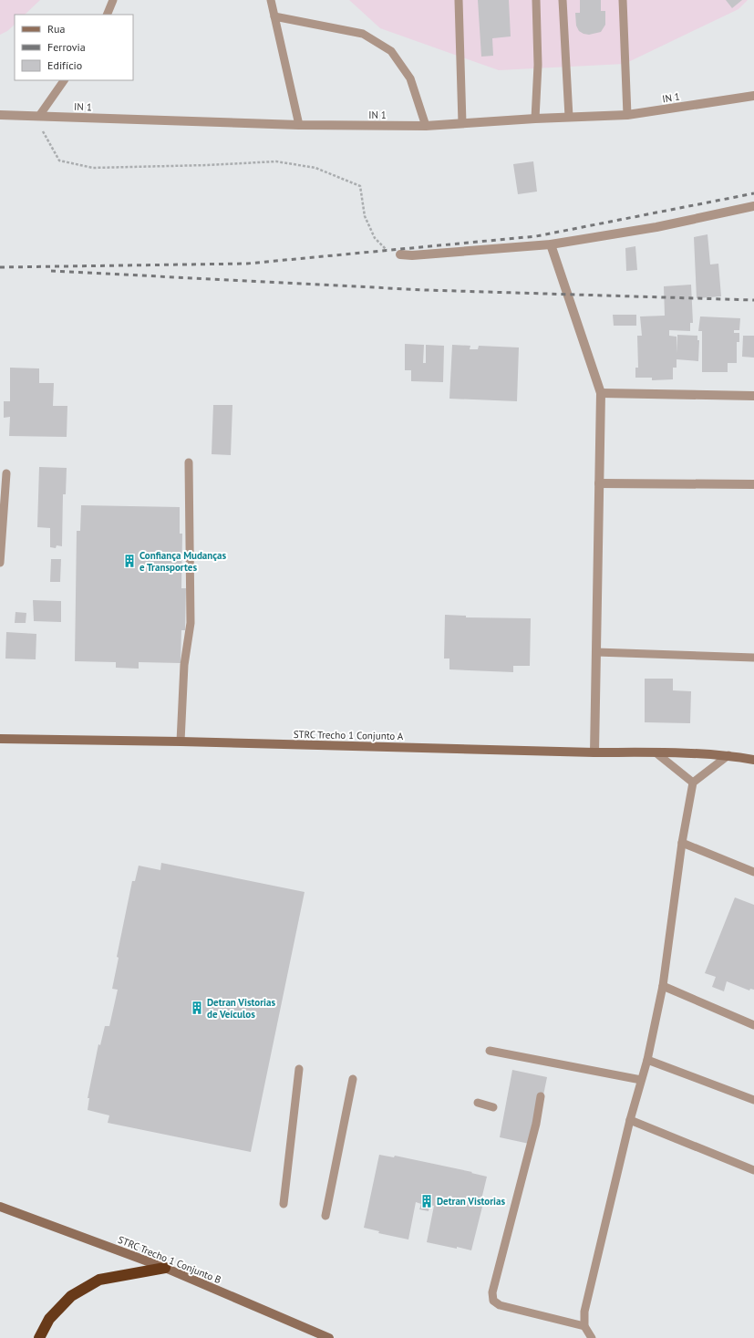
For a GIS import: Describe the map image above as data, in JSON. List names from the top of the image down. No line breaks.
{"streets":{"main road":["STRC Trecho 1 Conjunto A","STRC Trecho 1 Conjunto B"],"street":["IN 1"]},"places":{"building":["Confiança Mudanças e Transportes","Detran Vistorias de Veículos","Detran Vistorias"]},"legend":["Rua","Ferrovia","Edifício"]}
